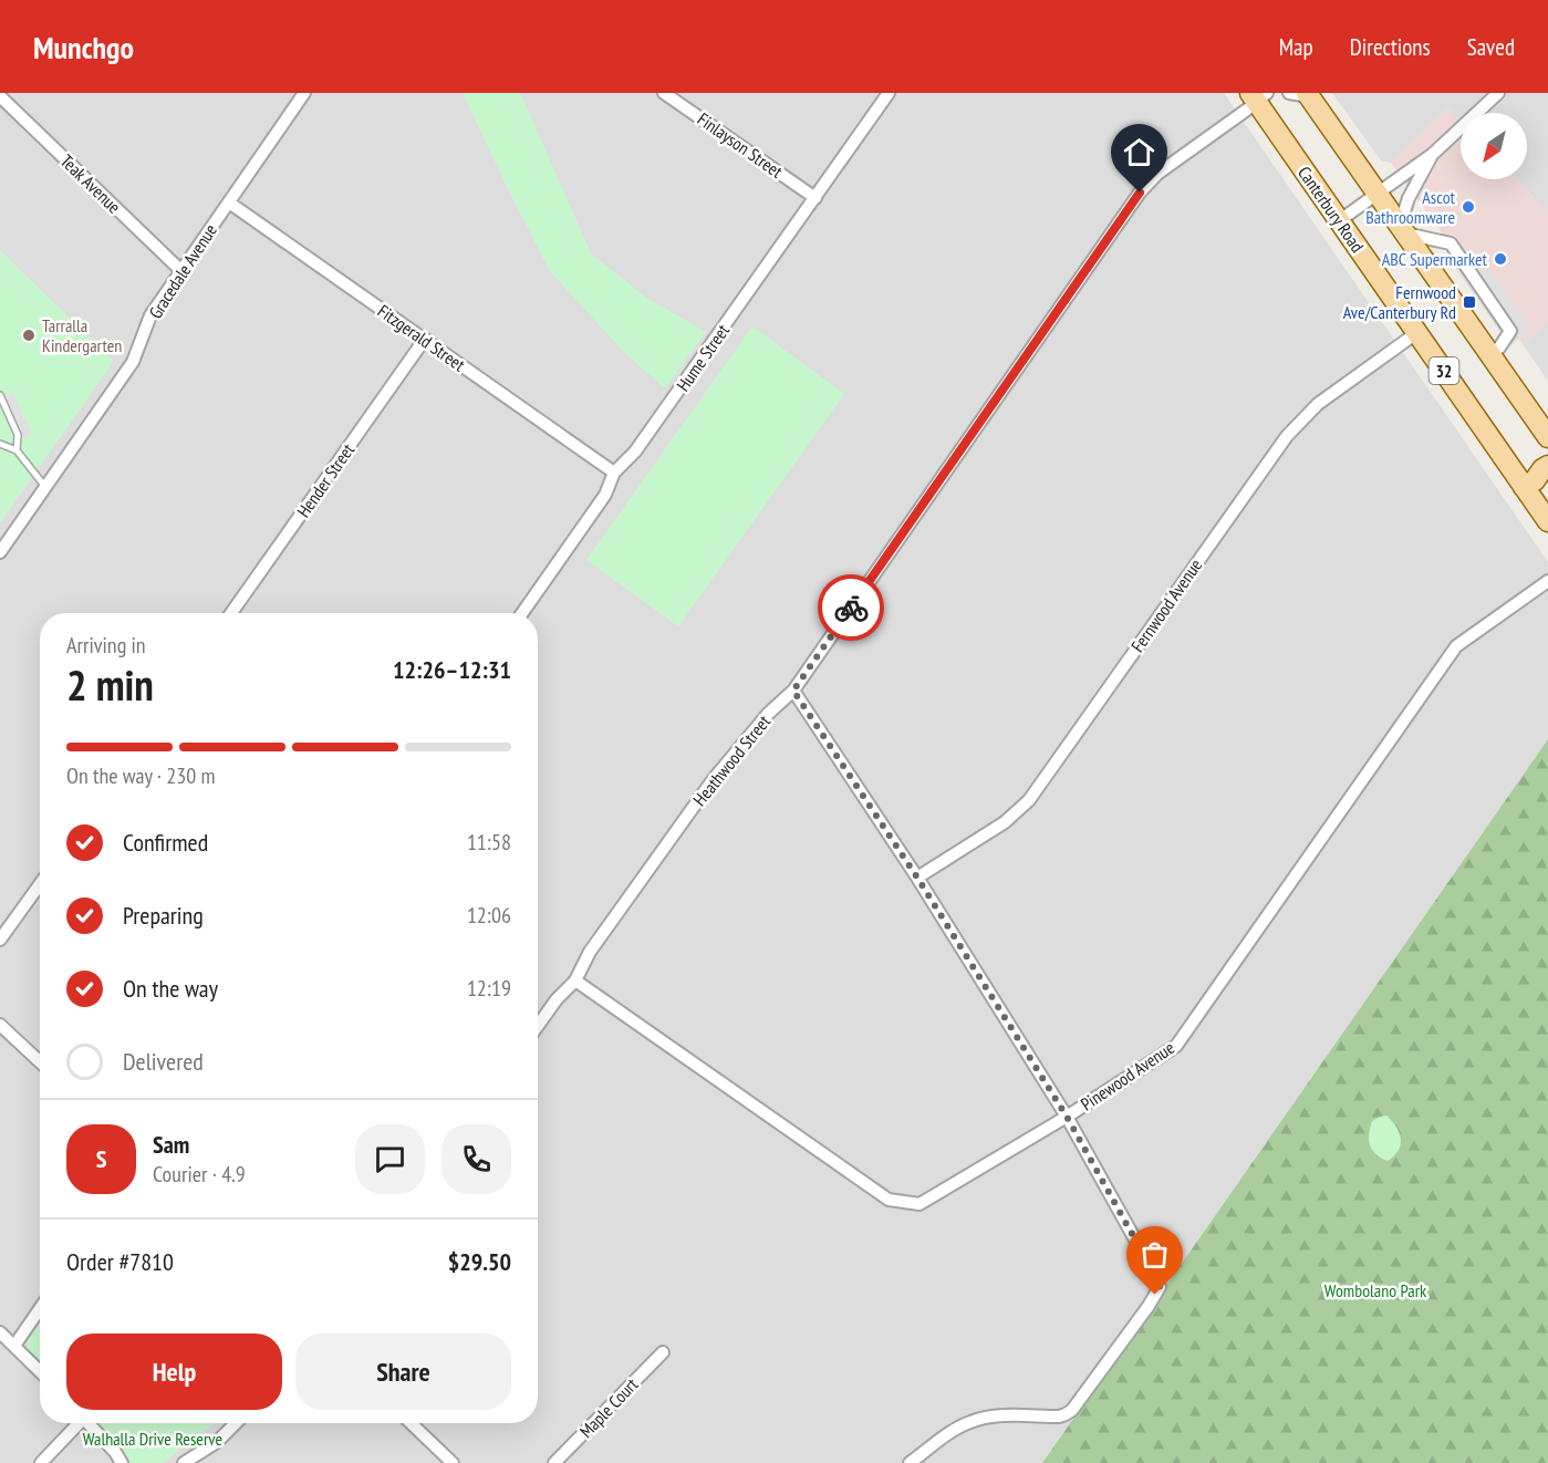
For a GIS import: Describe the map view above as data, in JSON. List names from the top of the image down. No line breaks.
{"streets":{"main road":["Canterbury Road","32"],"street":["Finlayson Street","Teak Avenue","Gracedale Avenue","Fitzgerald Street","Hume Street","Hender Street","Fernwood Avenue","Heathwood Street","Pinewood Avenue","Maple Court"]},"crossings":[["Finlayson Street","Hume Street"],["Teak Avenue","Gracedale Avenue"],["Canterbury Road","Fernwood Avenue"],["Canterbury Road","Heathwood Street"],["Gracedale Avenue","Fitzgerald Street"],["Fitzgerald Street","Hume Street"],["Fitzgerald Street","Hender Street"],["Heathwood Street","Pinewood Avenue"]],"parks":["Wombolano Park","Walhalla Drive Reserve"],"places":{"other":["Ascot Bathroomware","ABC Supermarket","Tarralla Kindergarten"],"transit":["Fernwood Ave/Canterbury Rd"]},"north":"bottom left","page":{"header":"Munchgo","nav":["Map","Directions","Saved"],"heading":["2 min","Arriving in","12:26–12:31"],"panel":["Sam","Courier · 4.9","Order #7810","$29.50"],"bar":"On the way · 230 m","list":[["Confirmed","11:58"],["Preparing","12:06"],["On the way","12:19"],"Delivered"],"round":"S","buttons":["Help","Share"]}}
